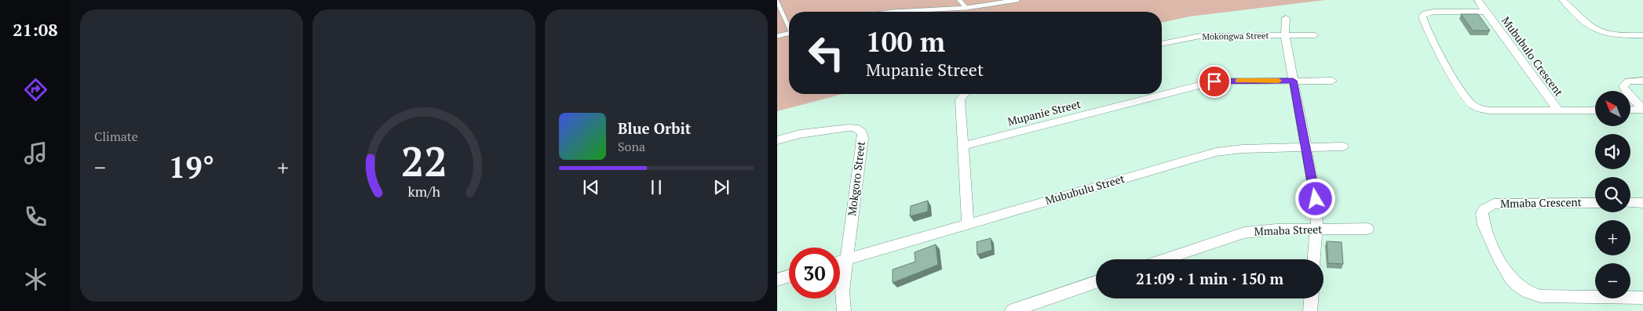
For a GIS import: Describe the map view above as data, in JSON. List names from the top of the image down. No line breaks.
{"streets":{"street":["Mokongwa Street","Mububulo Crescent","Mupanie Street","Mokgoro Street","Mububulu Street","Mmaba Crescent","Mmaba Street"]},"crossings":[["Mokgoro Street","Mububulu Street"]],"north":"top left","page":{"tabs":"21:08","tile":"Climate","turn":["100 m","Mupanie Street"],"map_buttons":["+","−"],"song":["Blue Orbit","Sona"],"heat":["−","19°","+"],"limit":"30","trip":"21:09 · 1 min · 150 m","gauge":["22","km/h"]}}
